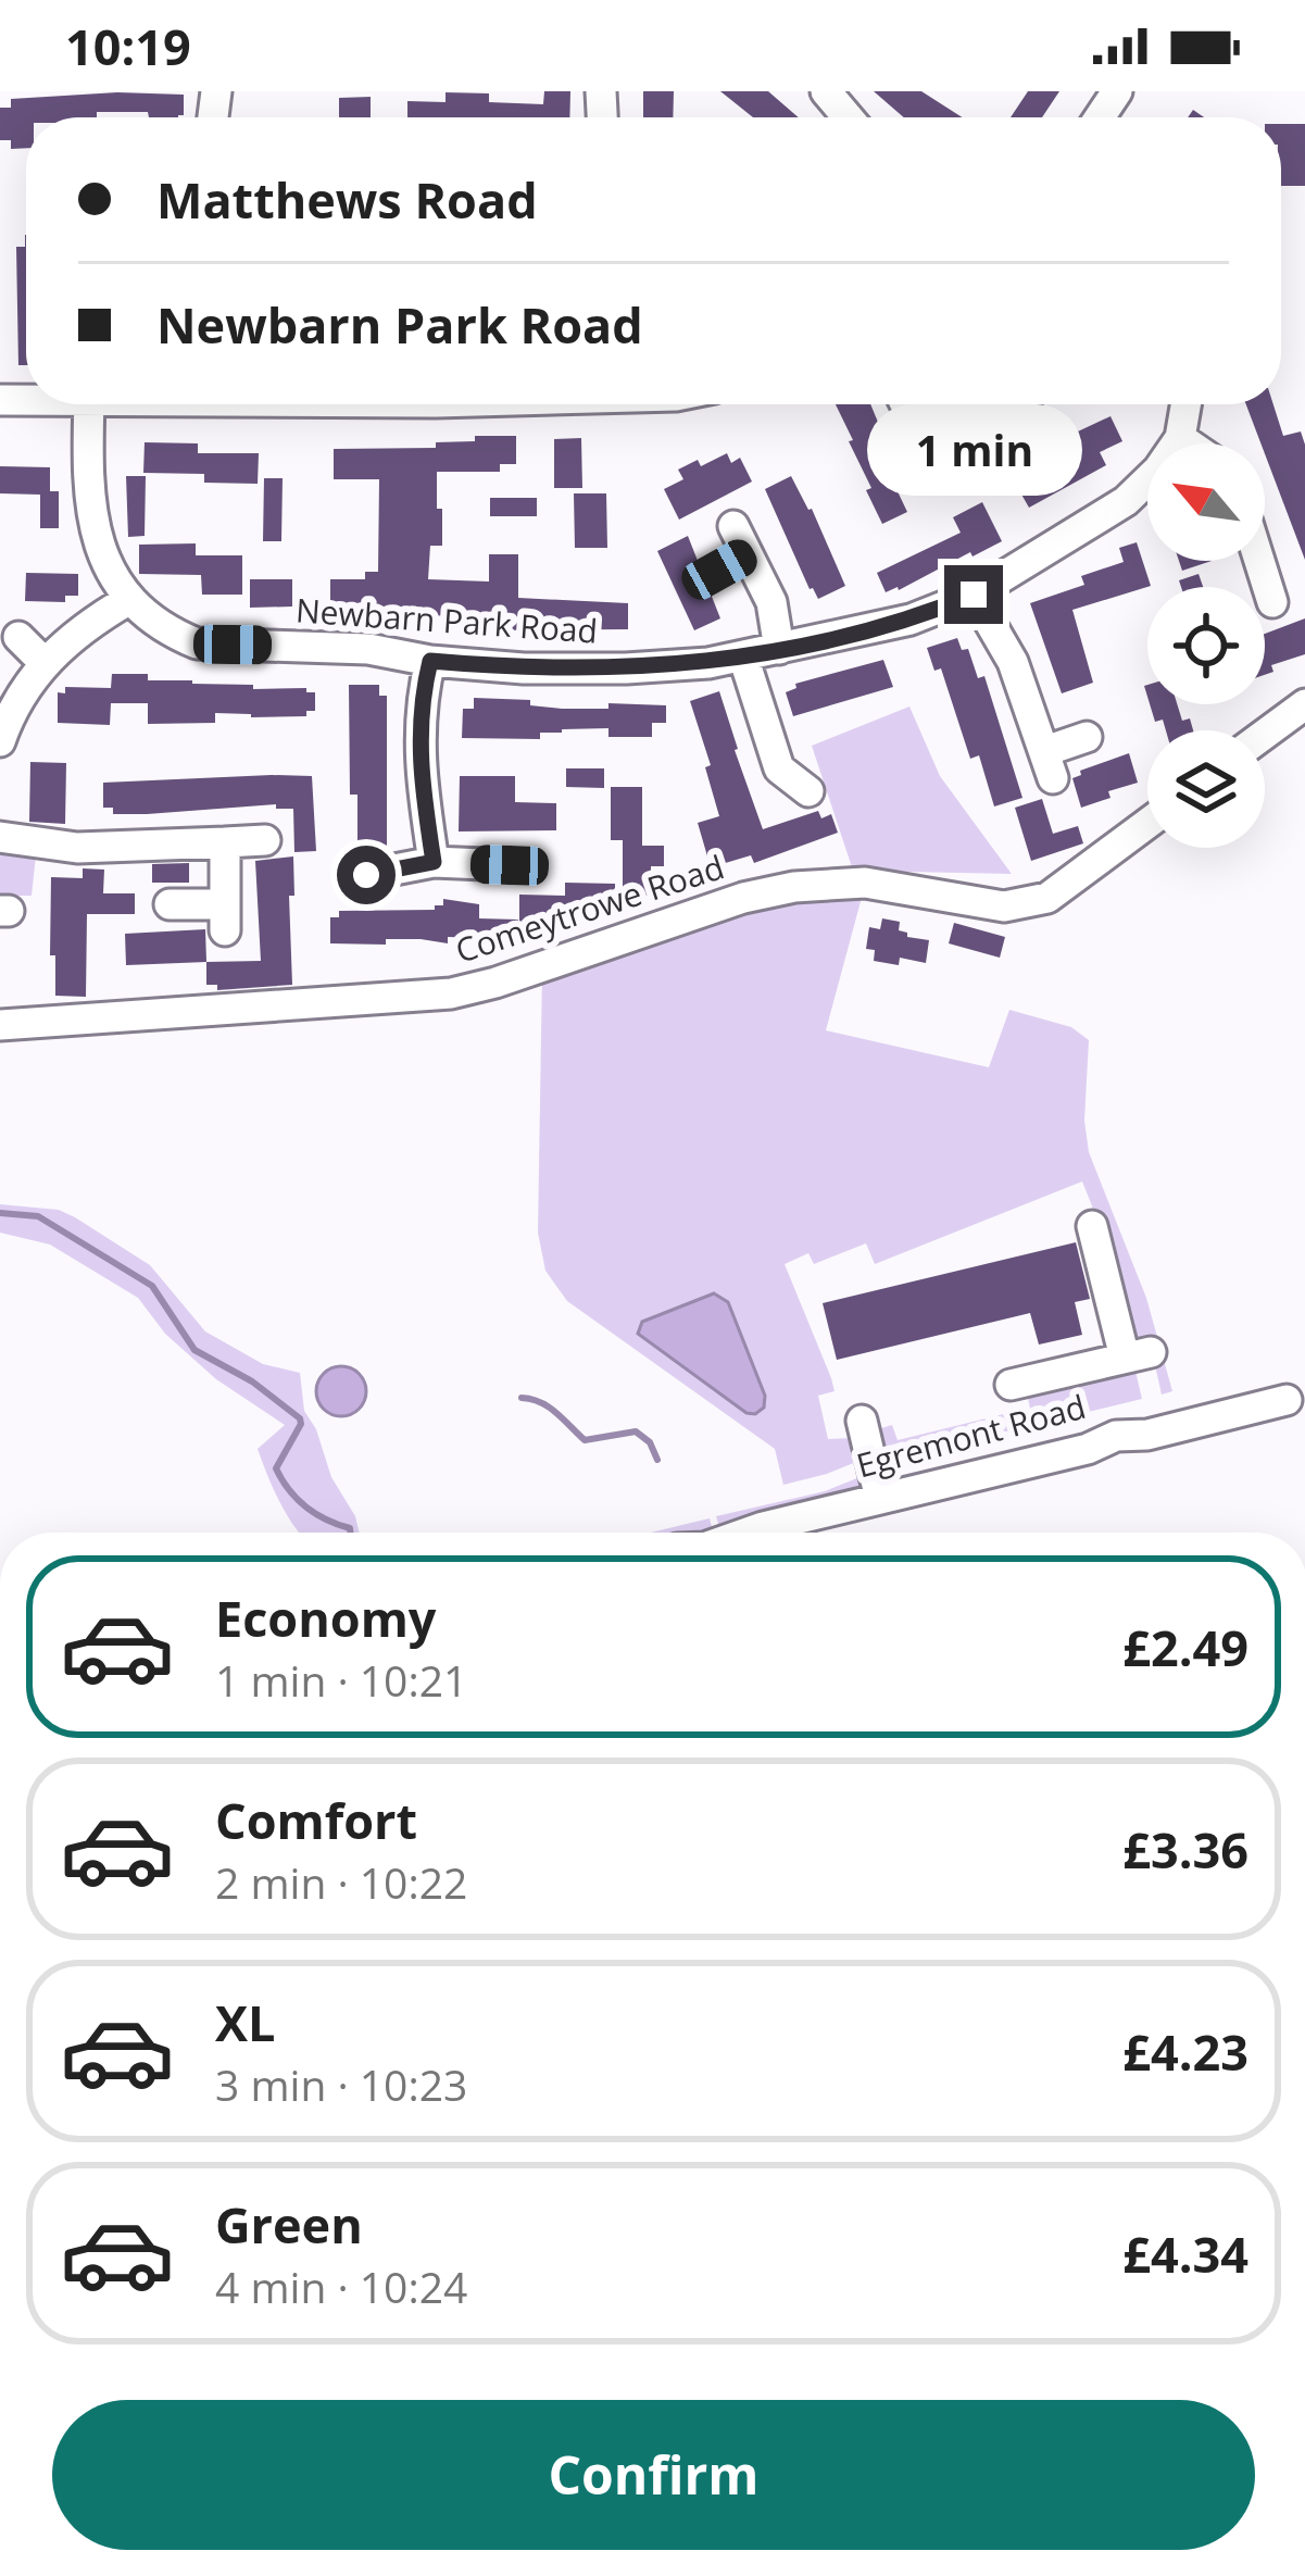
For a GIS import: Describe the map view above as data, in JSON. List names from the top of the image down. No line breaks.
{"streets":{"street":["Newbarn Park Road","Comeytrowe Road","Egremont Road"]},"north":"top left","page":{"status":"10:19","banner":["Matthews Road","Newbarn Park Road"],"bubble":"1 min","list":[{"name":"Economy","note":"1 min · 10:21","value":"£2.49"},{"name":"Comfort","note":"2 min · 10:22","value":"£3.36"},{"name":"XL","note":"3 min · 10:23","value":"£4.23"},{"name":"Green","note":"4 min · 10:24","value":"£4.34"}],"buttons":"Confirm"}}
